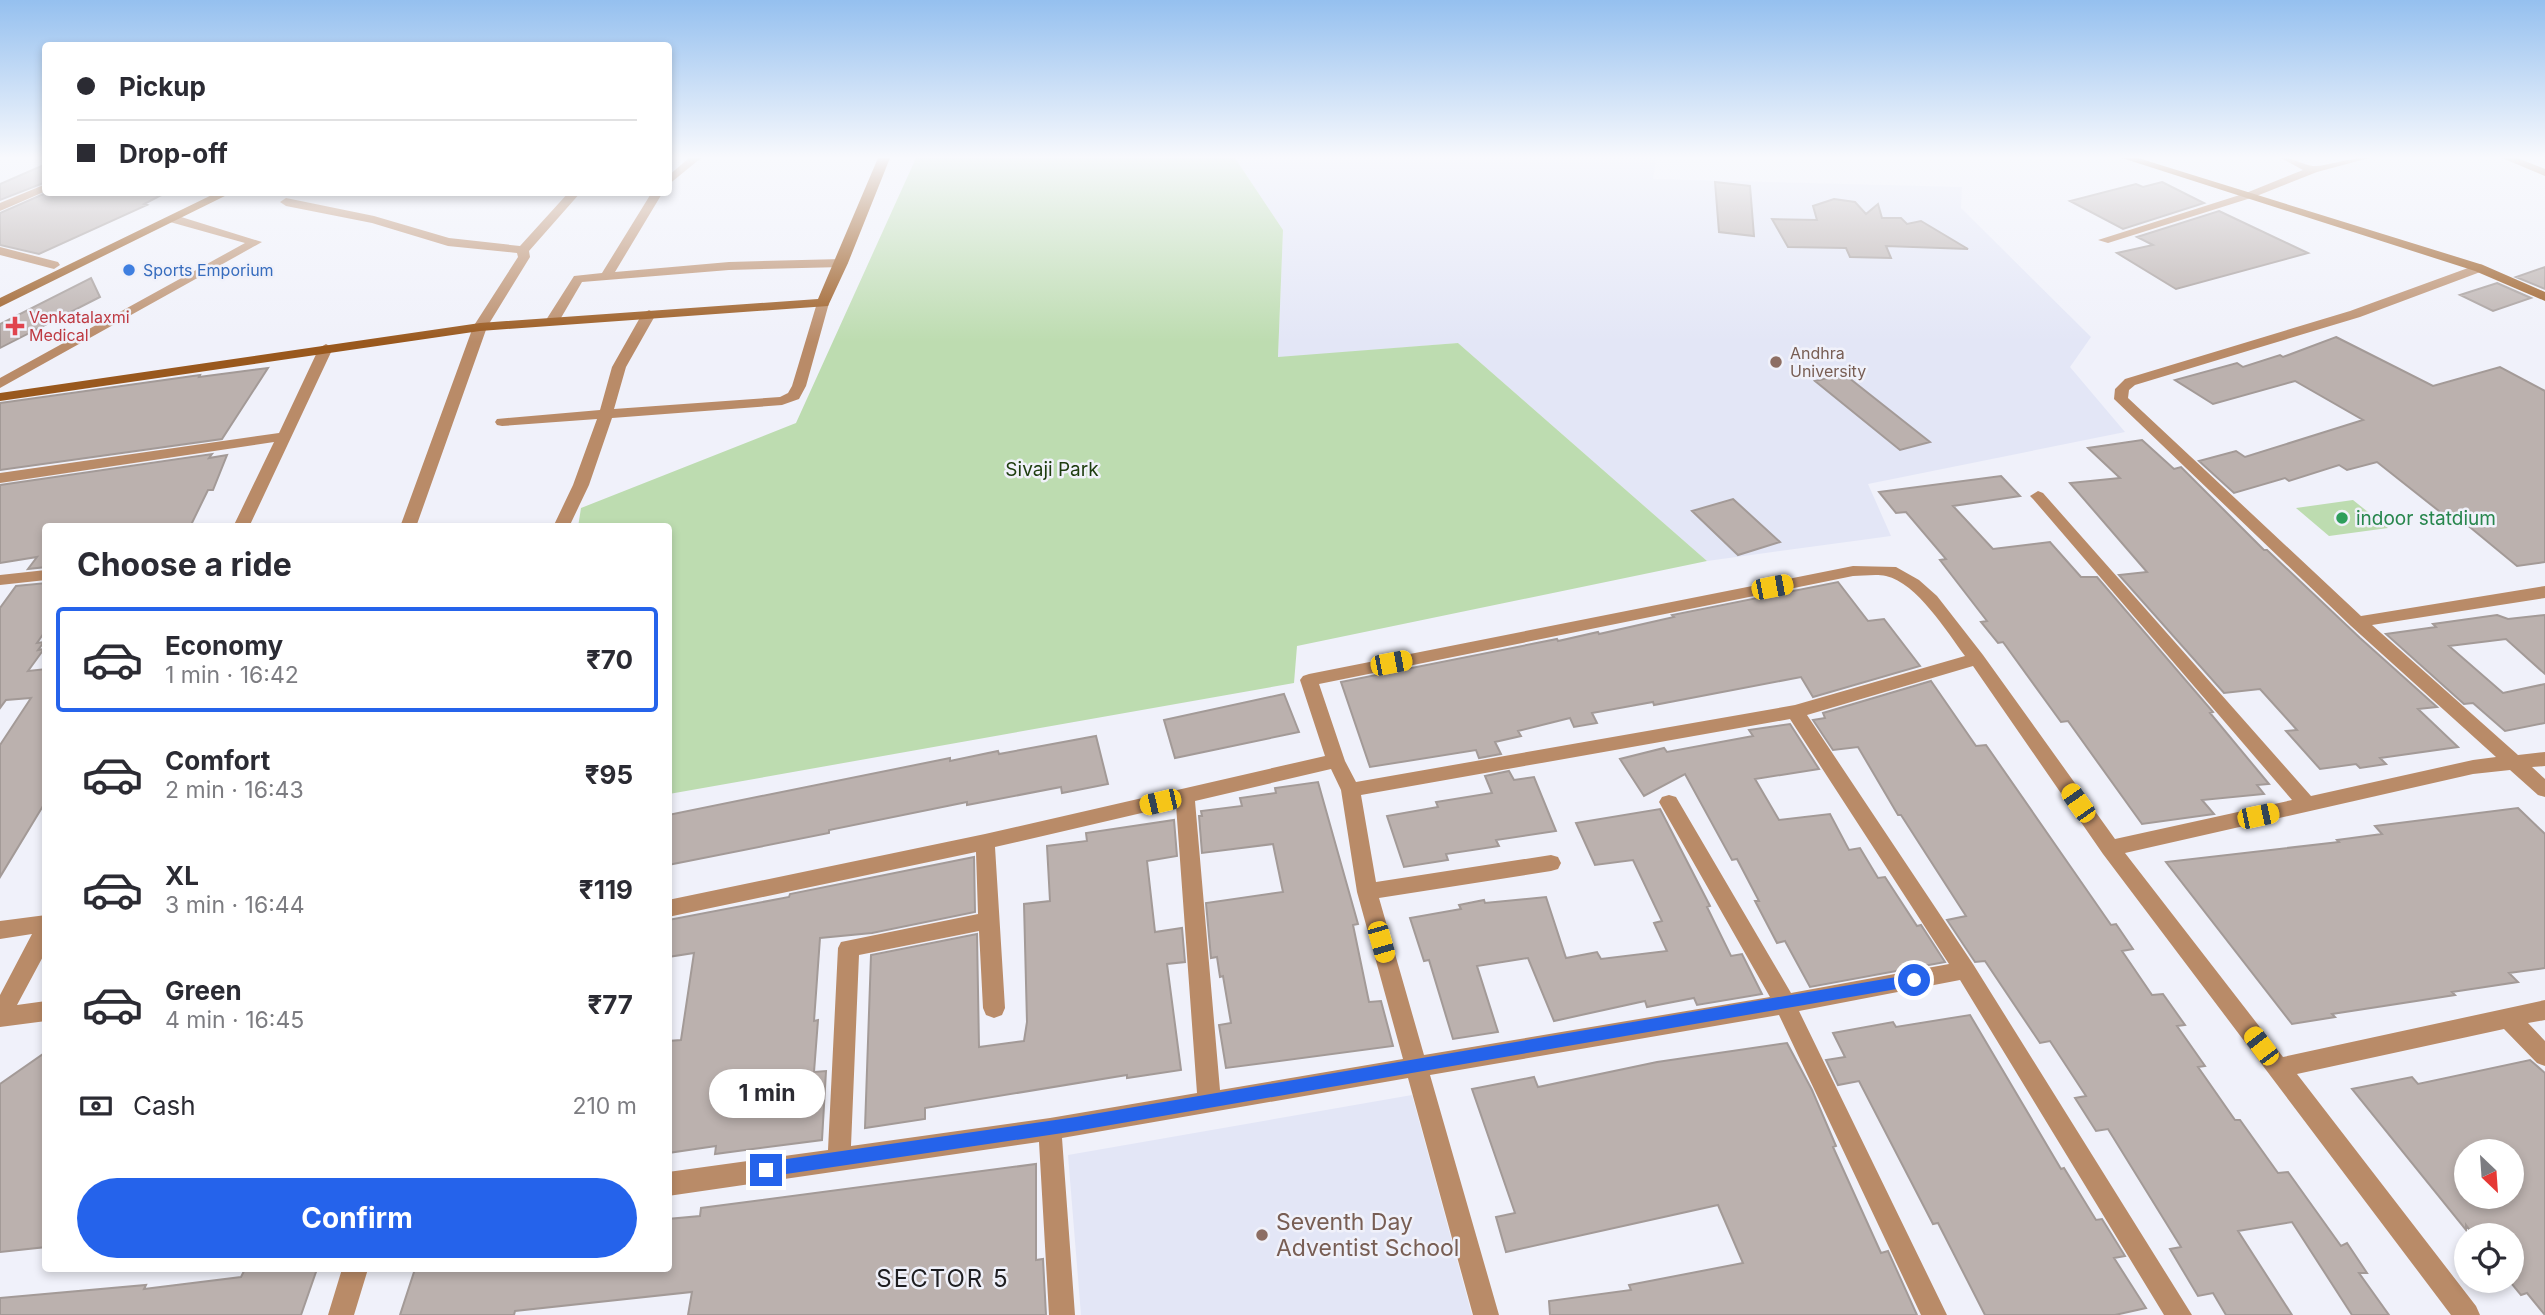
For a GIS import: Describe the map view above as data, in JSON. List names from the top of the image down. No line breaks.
{"districts":["SECTOR 5"],"parks":["Sivaji Park"],"places":{"other":["Sports Emporium","Andhra University","indoor statdium","Seventh Day Adventist School"],"health":["Venkatalaxmi Medical"]},"north":"bottom right","page":{"banner":["Pickup","Drop-off"],"heading":"Choose a ride","list":[{"name":"Economy","note":"1 min · 16:42","value":"₹70"},{"name":"Comfort","note":"2 min · 16:43","value":"₹95"},{"name":"XL","note":"3 min · 16:44","value":"₹119"},{"name":"Green","note":"4 min · 16:45","value":"₹77"}],"pay":["Cash","210 m"],"bubble":"1 min","buttons":"Confirm"}}
